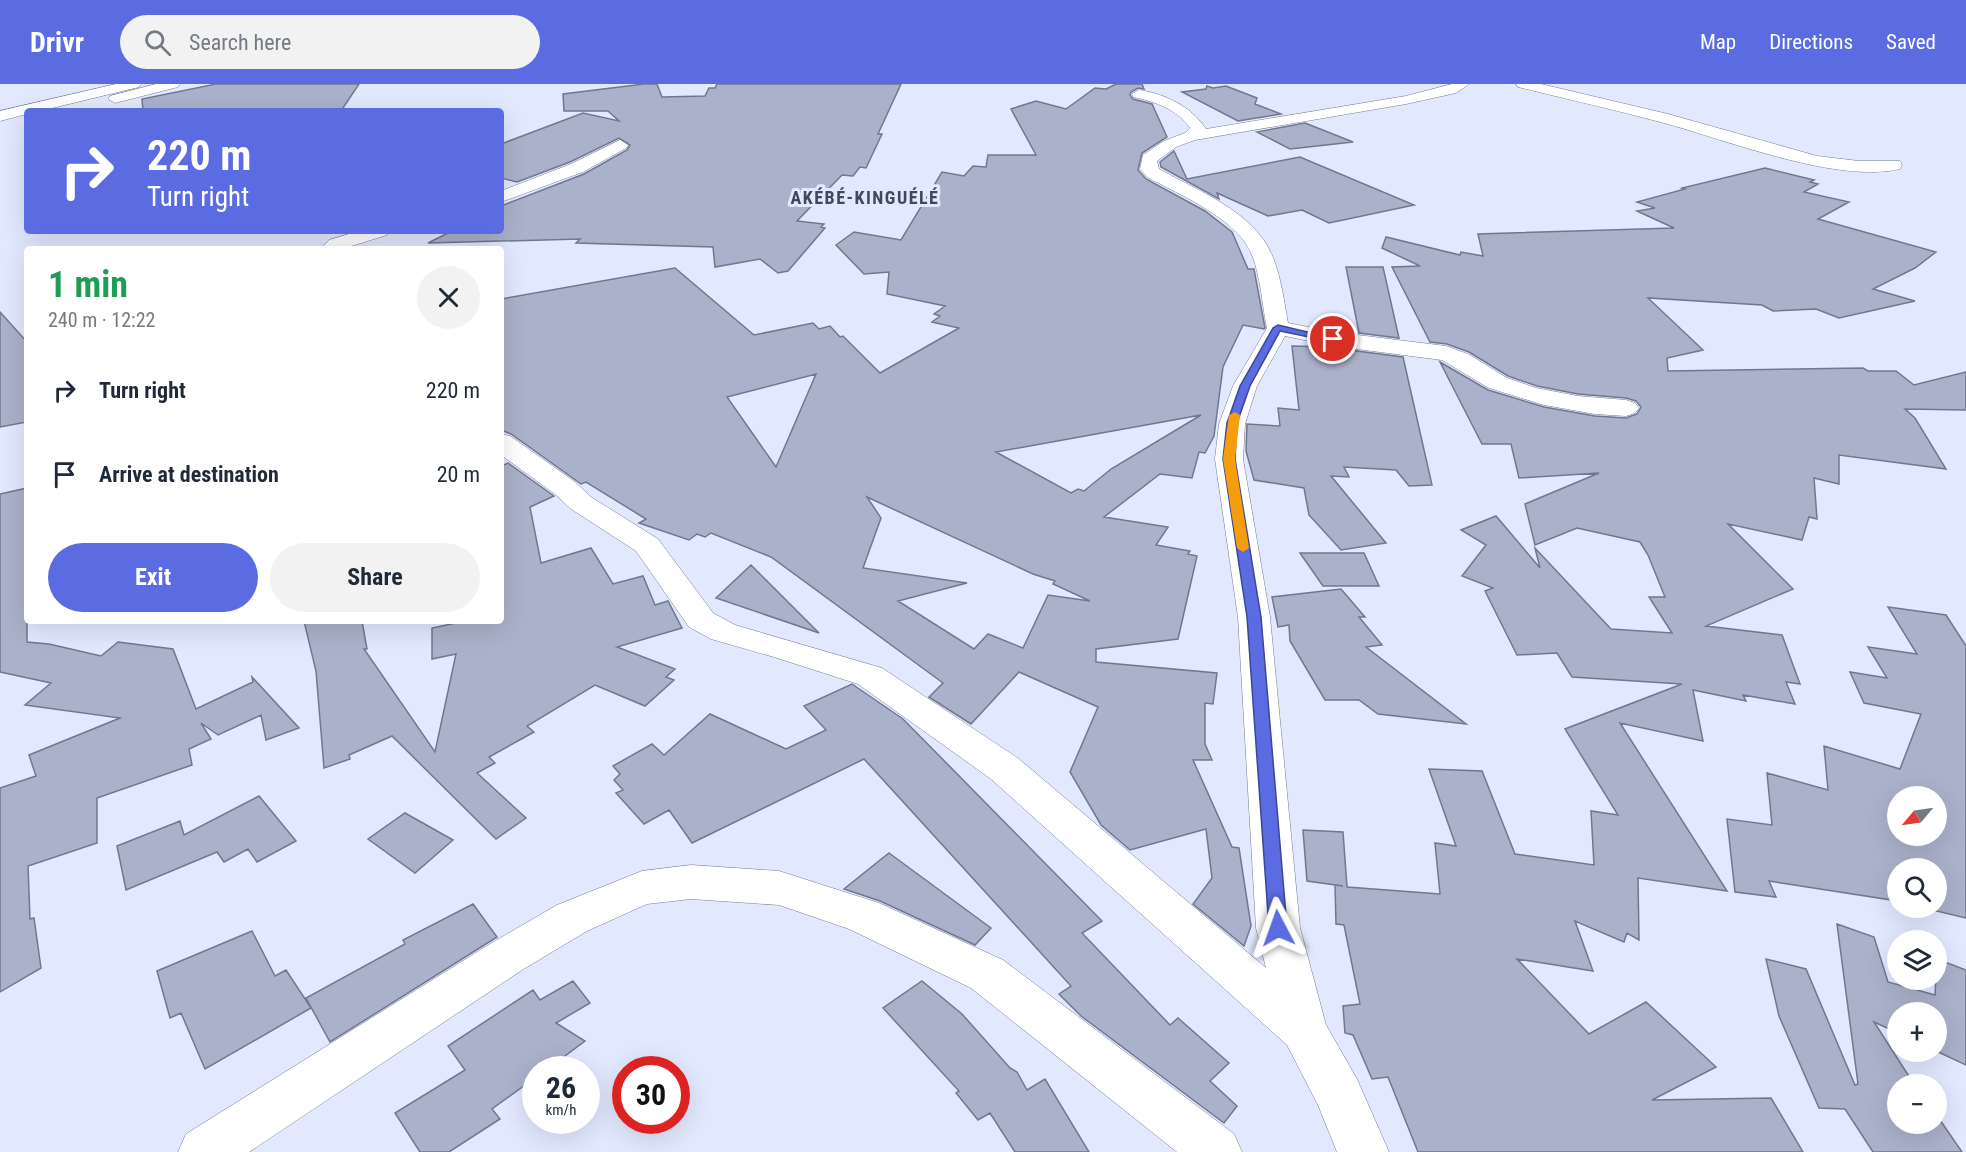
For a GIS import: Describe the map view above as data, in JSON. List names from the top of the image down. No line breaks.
{"districts":["AKÉBÉ-KINGUÉLÉ"],"north":"bottom left","page":{"header":"Drivr","search":"Search here","nav":["Map","Directions","Saved"],"turn":["220 m","Turn right"],"heading":["1 min","240 m · 12:22"],"list":[{"name":"Turn right","value":"220 m"},{"name":"Arrive at destination","value":"20 m"}],"buttons":["Exit","Share"],"map_buttons":["+","−"],"speed":"26 km/h","limit":"30"}}
